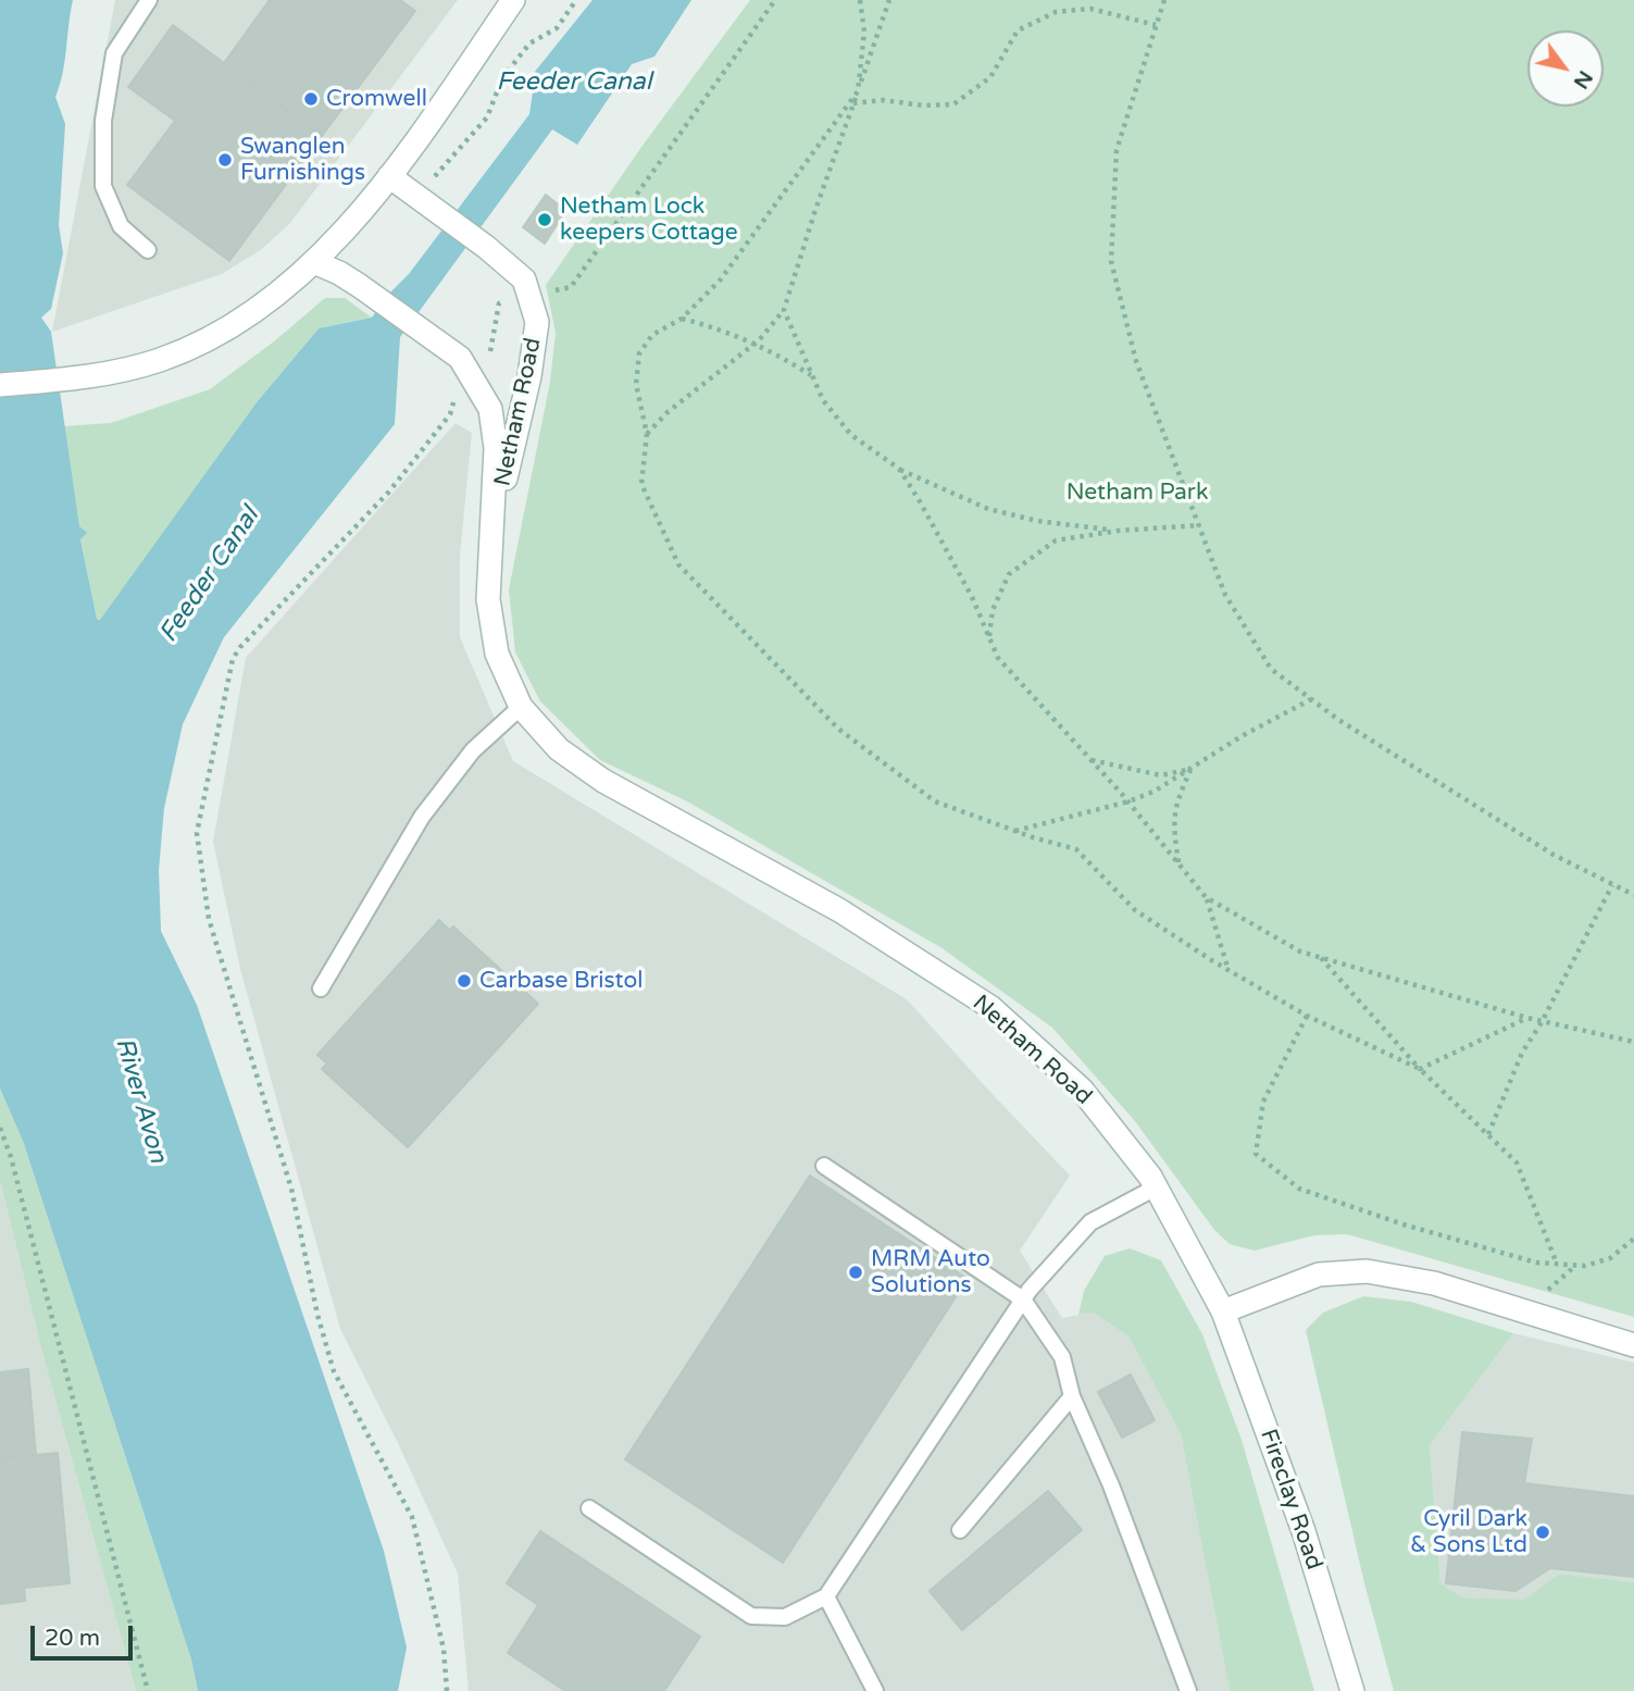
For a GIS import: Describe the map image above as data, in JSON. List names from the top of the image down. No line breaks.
{"streets":{"street":["Netham Road","Fireclay Road"]},"crossings":[["Netham Road","Fireclay Road"]],"water":["Feeder Canal","River Avon"],"parks":["Netham Park"],"places":["Cromwell","Swanglen Furnishings","Netham Lock keepers Cottage","Carbase Bristol","MRM Auto Solutions","Cyril Dark & Sons Ltd"],"scale_bar":"20 m","north":"bottom right"}
